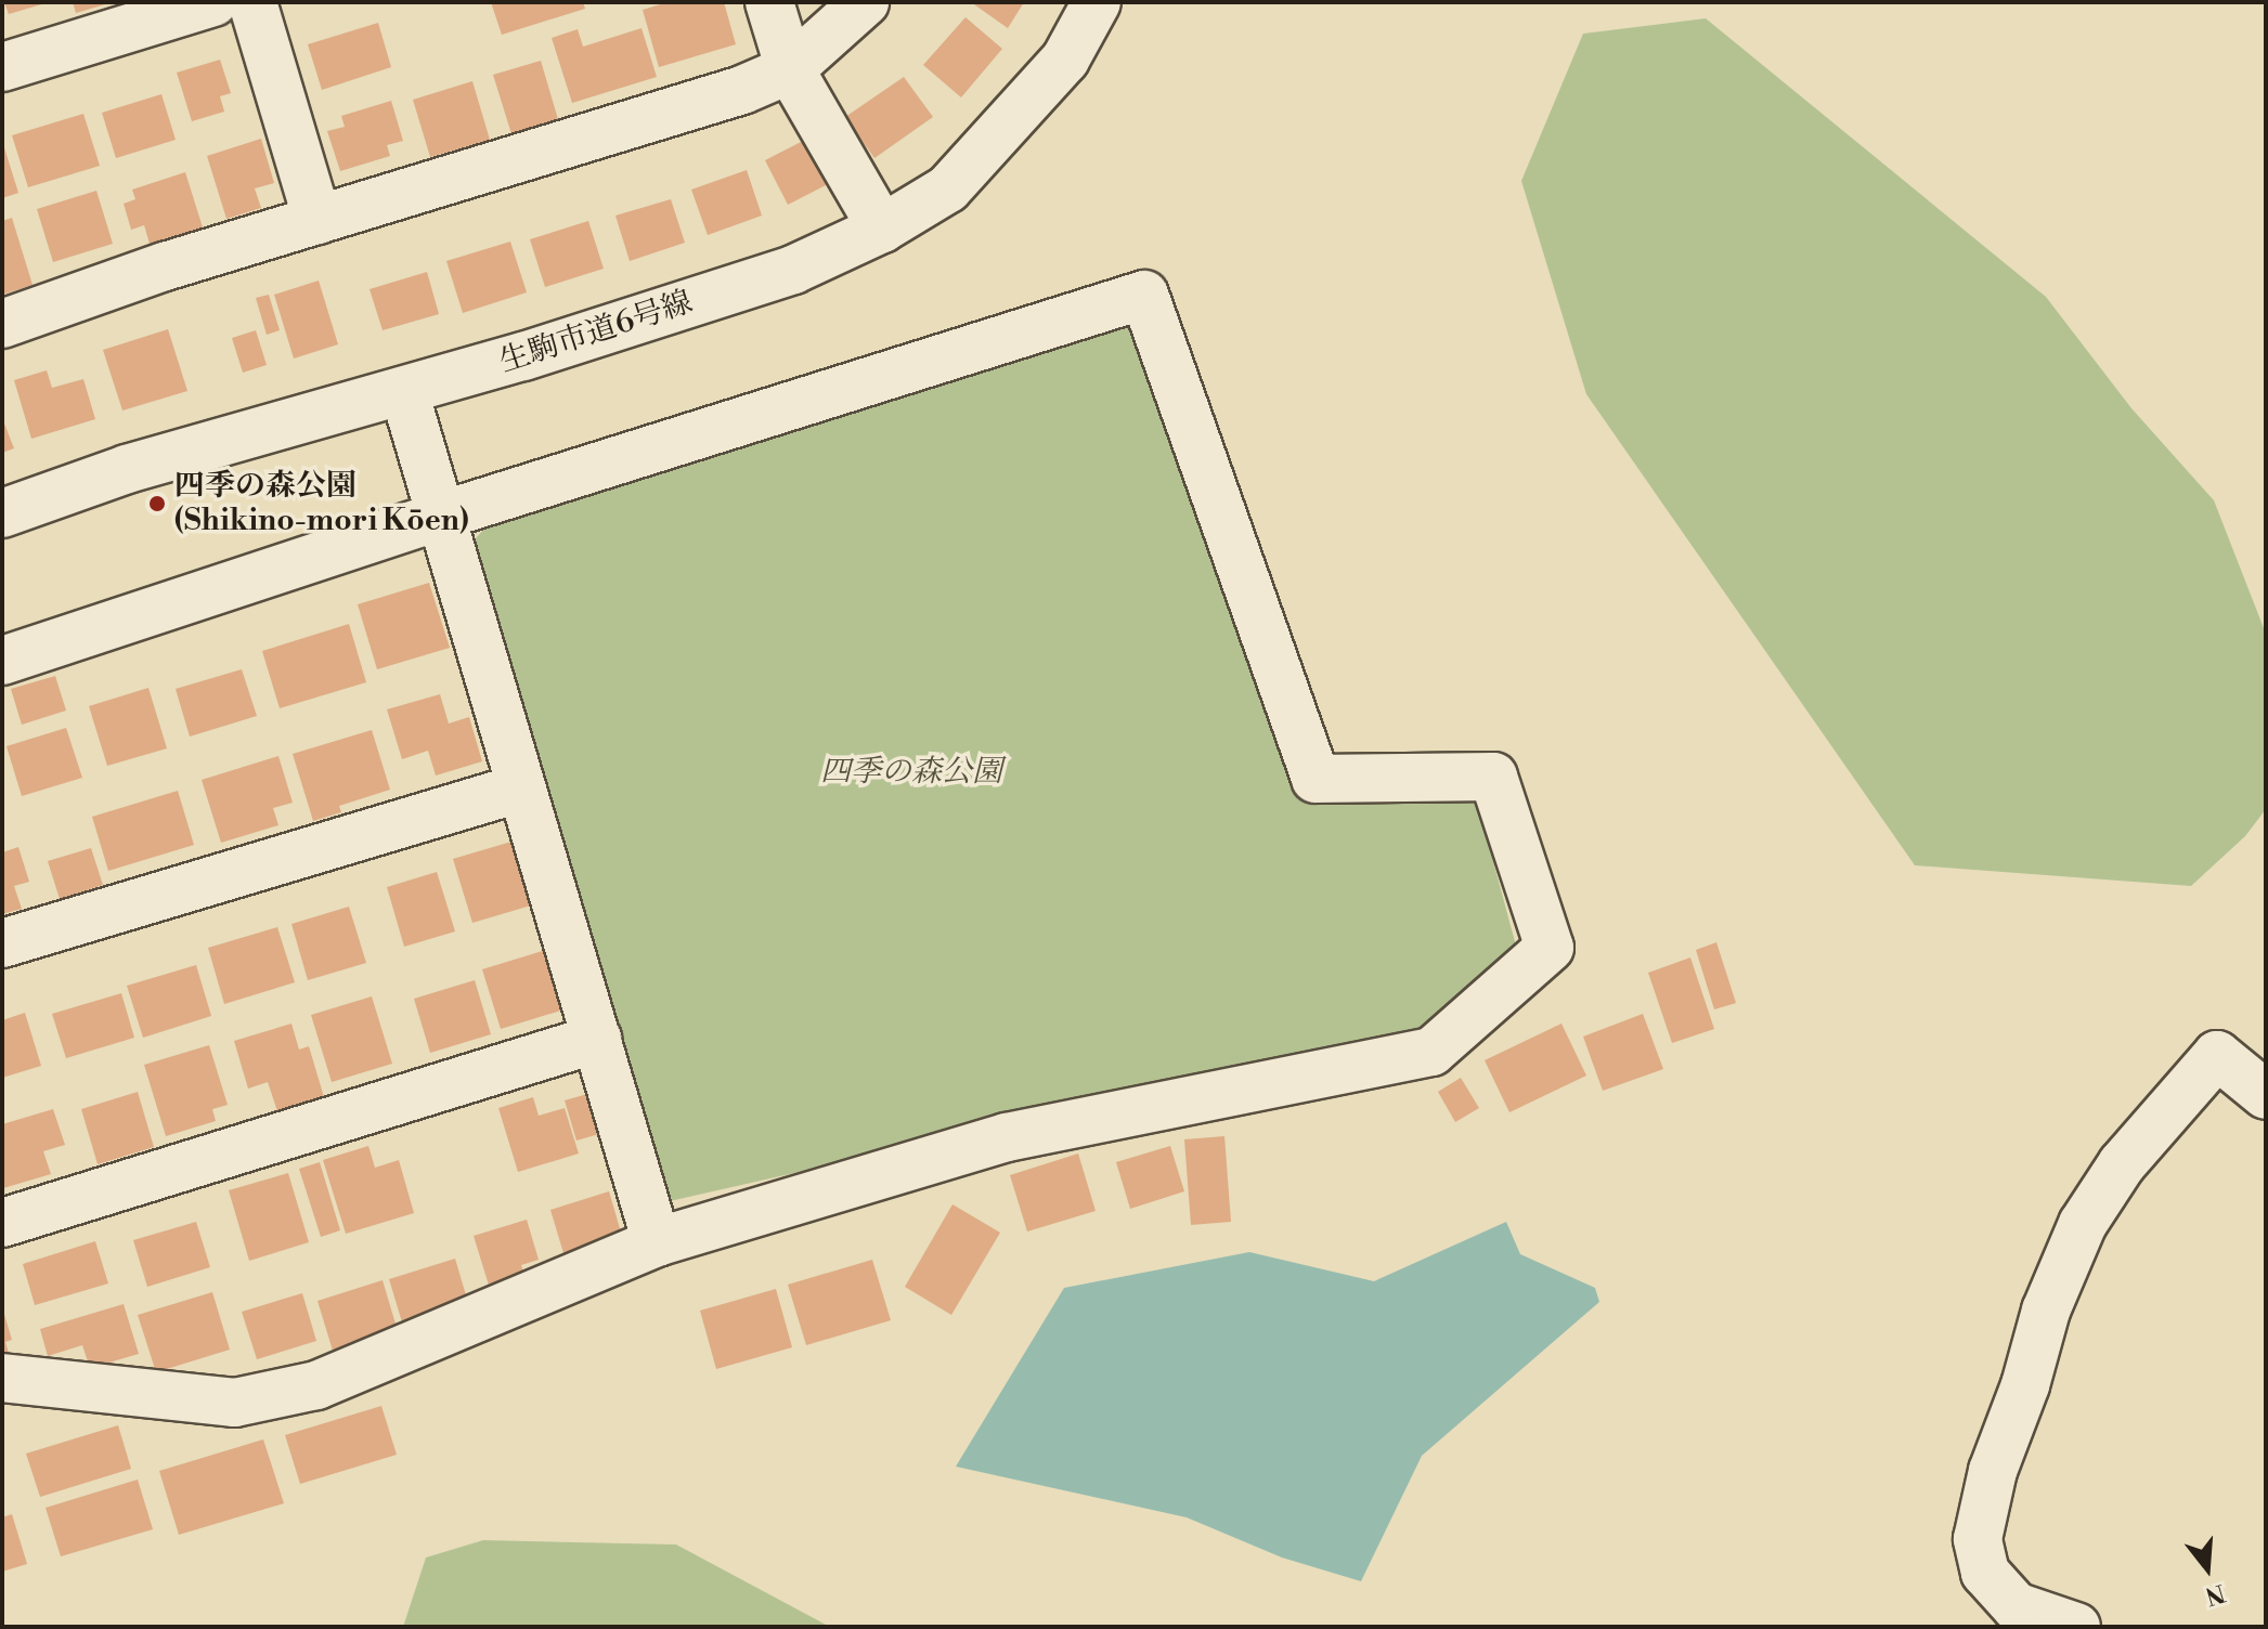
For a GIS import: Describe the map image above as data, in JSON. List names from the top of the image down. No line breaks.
{"streets":{"street":["生駒市道6号線"]},"parks":["四季の森公園"],"places":["四季の森公園 (Shikino-mori Kōen)"],"north":"bottom"}
